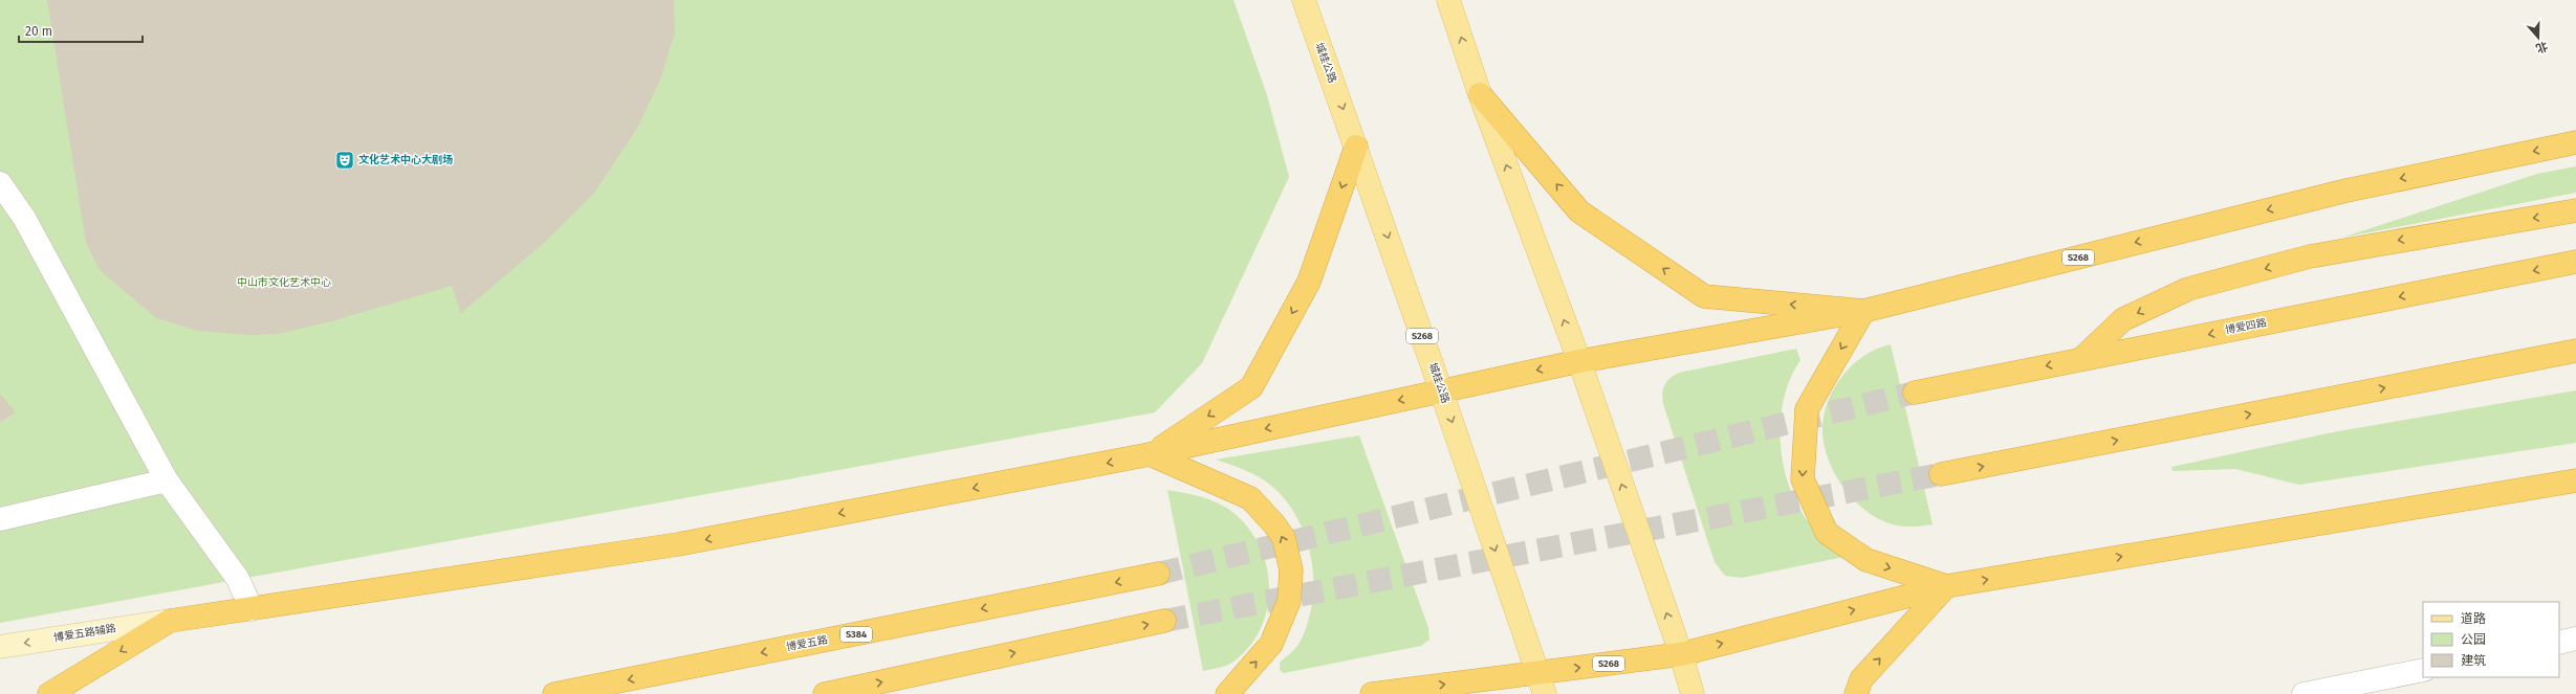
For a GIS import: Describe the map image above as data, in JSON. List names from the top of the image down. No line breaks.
{"streets":{"highway":["S268","博爱四路","S384","博爱五路"],"main road":["城桂公路"],"street":["博爱五路辅路"]},"crossings":[["城桂公路","S268"]],"parks":["中山市文化艺术中心"],"places":{"theatre":["文化艺术中心大剧场"]},"legend":["道路","公园","建筑"],"scale_bar":"20 m","north":"bottom"}
